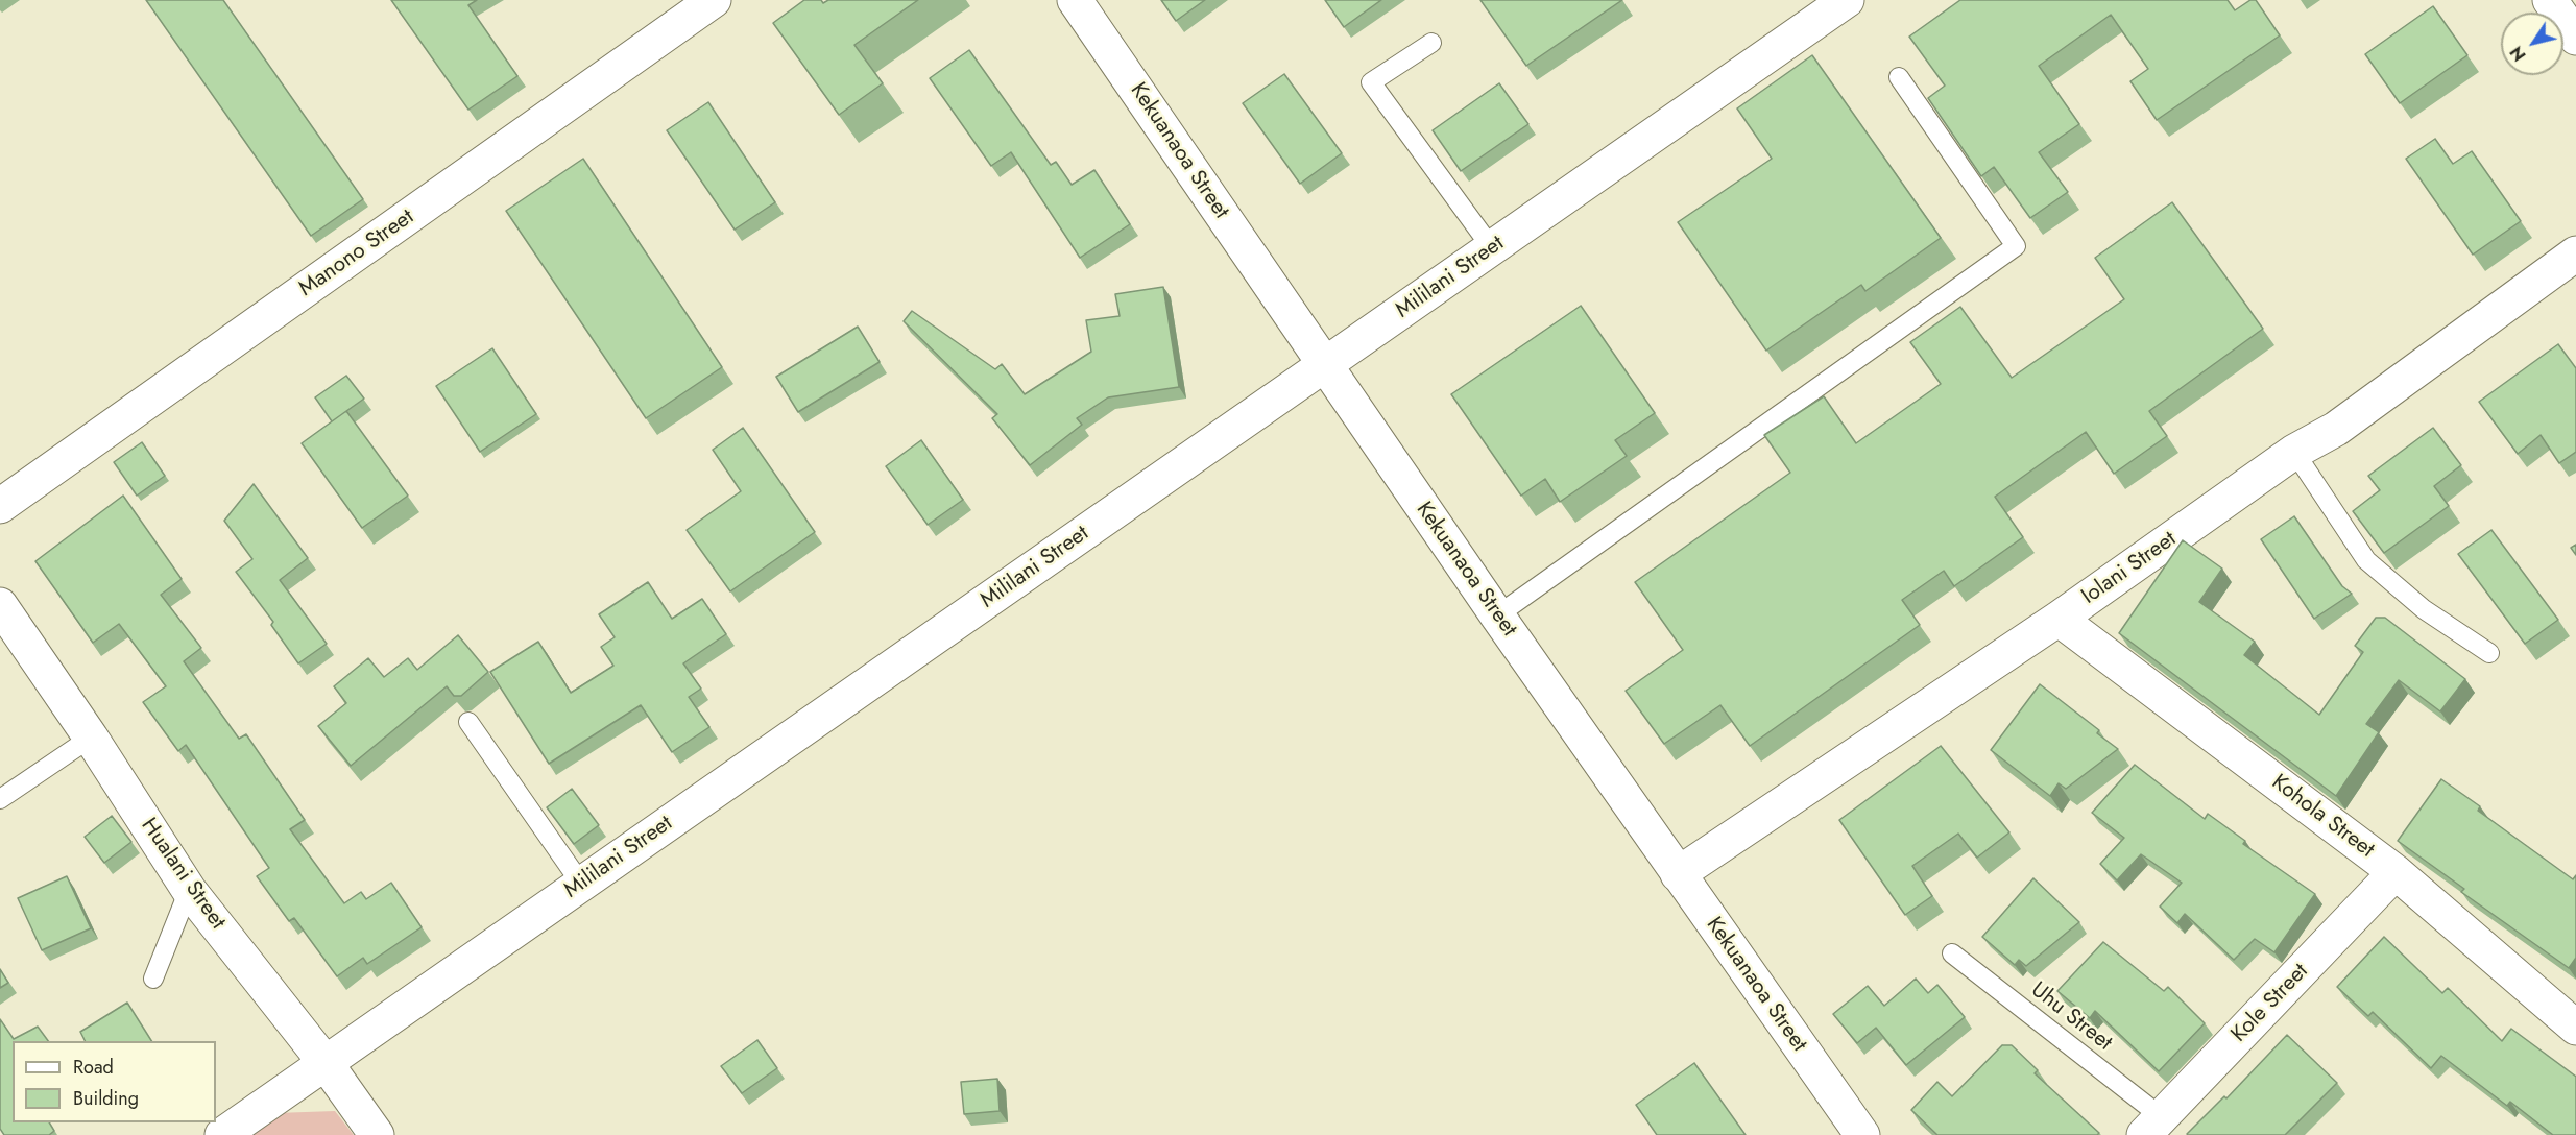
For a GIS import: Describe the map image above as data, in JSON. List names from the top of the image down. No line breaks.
{"streets":{"street":["Kekuanaoa Street","Manono Street","Mililani Street","Iolani Street","Kohola Street","Hualani Street","Kole Street"],"lane":["Uhu Street"]},"crossings":[["Kekuanaoa Street","Mililani Street"],["Kekuanaoa Street","Iolani Street"],["Mililani Street","Hualani Street"],["Iolani Street","Kohola Street"],["Kohola Street","Kole Street"],["Kole Street","Uhu Street"]],"legend":["Road","Building"],"north":"bottom left"}
